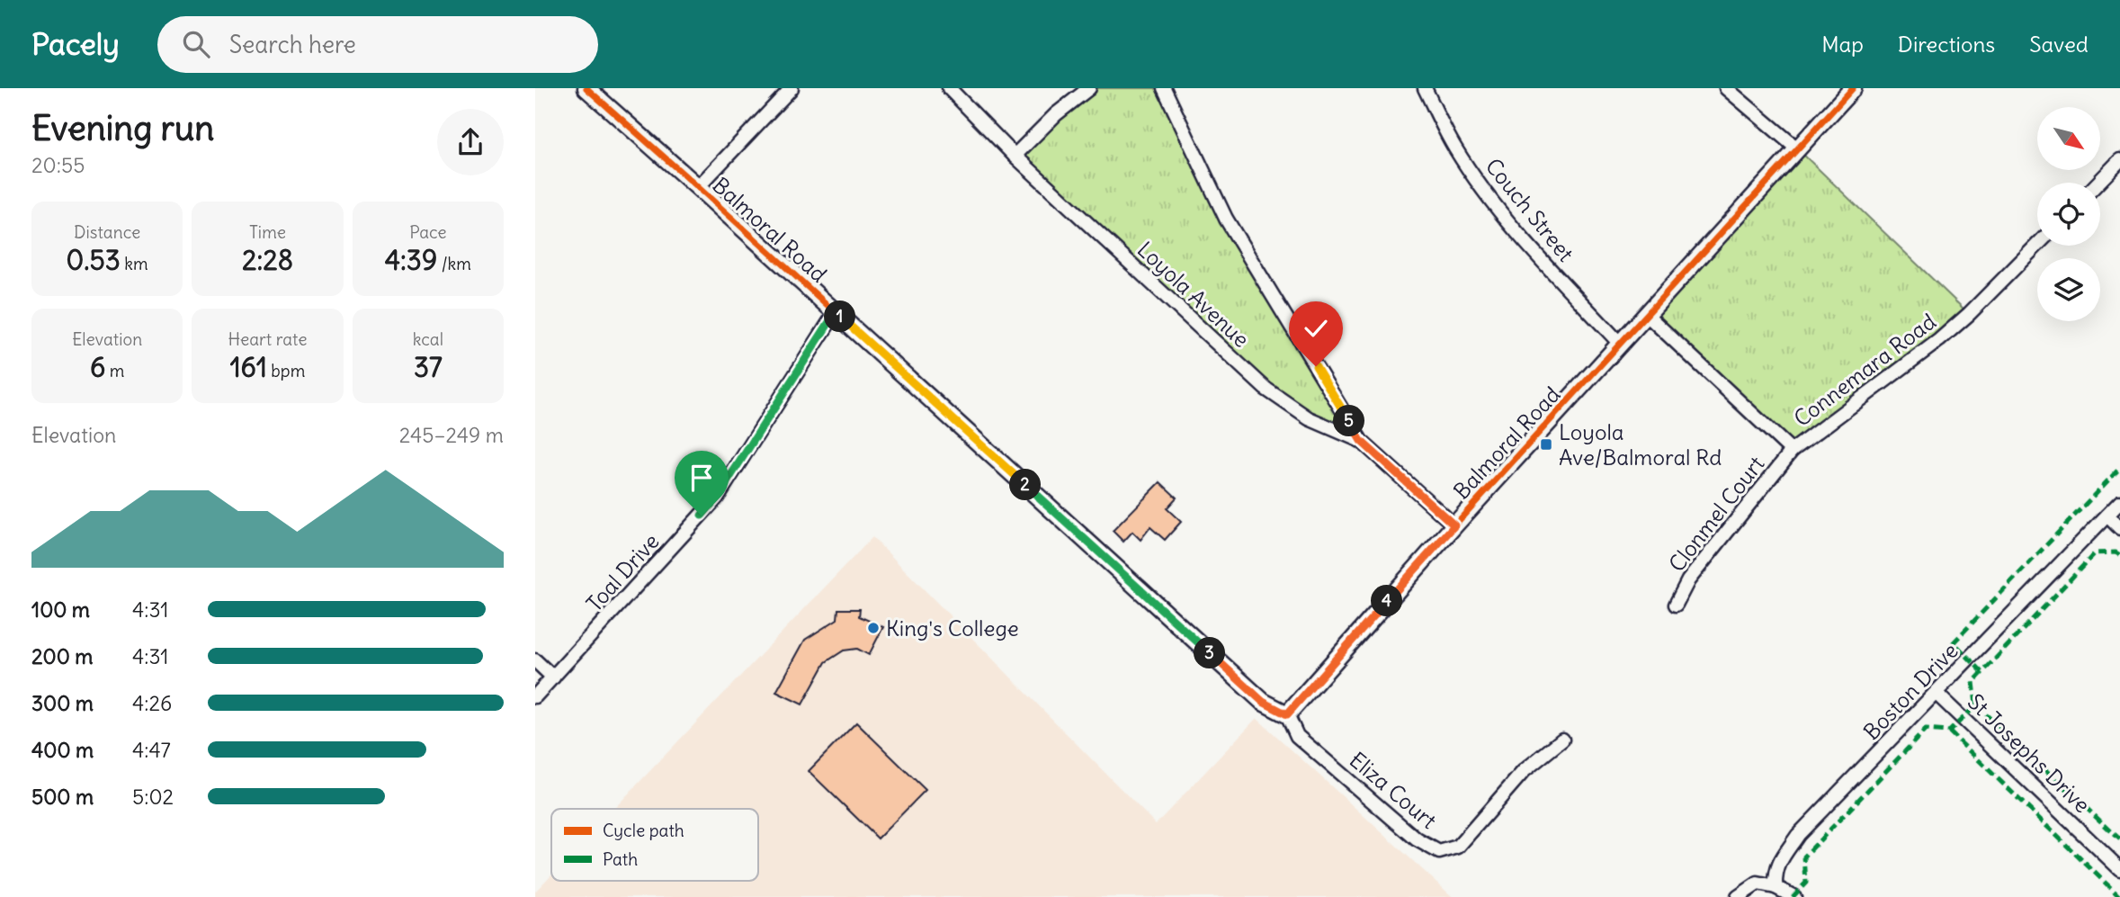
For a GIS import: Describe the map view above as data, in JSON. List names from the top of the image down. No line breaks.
{"streets":{"street":["Couch Street","Balmoral Road","Loyola Avenue","Connemara Road","Clonmel Court","Toal Drive","Boston Drive","St Josephs Drive","Eliza Court"]},"crossings":[["Couch Street","Balmoral Road"],["Balmoral Road","Loyola Avenue"],["Balmoral Road","Connemara Road"],["Balmoral Road","Toal Drive"],["Balmoral Road","Eliza Court"],["Connemara Road","Clonmel Court"],["Boston Drive","St Josephs Drive"]],"places":{"transit":["Loyola Ave/Balmoral Rd"],"other":["King's College"]},"legend":["Cycle path","Path"],"north":"bottom right","page":{"header":"Pacely","search":"Search here","nav":["Map","Directions","Saved"],"heading":["Evening run","20:55"],"stats":[["Distance","0.53 km"],["Time","2:28"],["Pace","4:39 /km"],["Elevation","6 m"],["Heart rate","161 bpm"],["kcal","37"]],"pins":["1","5","2","4","3"],"chart":["Elevation","245–249 m"],"list":[{"name":"100 m","note":"4:31"},{"name":"200 m","note":"4:31"},{"name":"300 m","note":"4:26"},{"name":"400 m","note":"4:47"},{"name":"500 m","note":"5:02"}]}}
